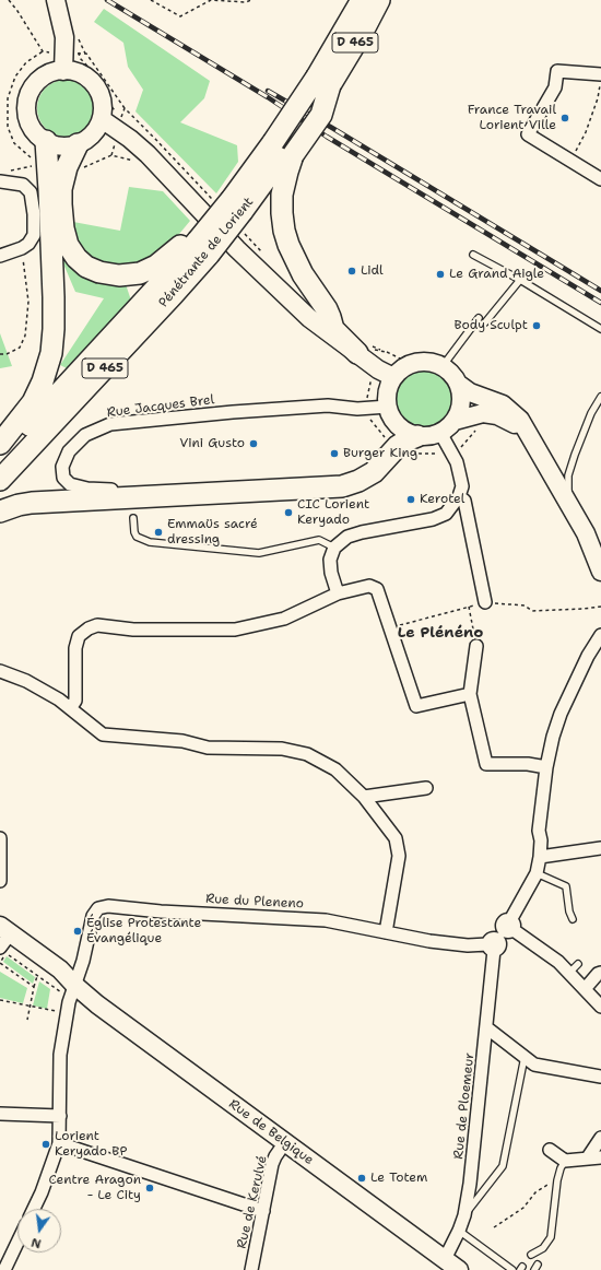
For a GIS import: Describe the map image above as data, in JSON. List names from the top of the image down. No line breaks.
{"streets":{"highway":["D 465","Pénétrante de Lorient"],"main road":["Rue de Belgique"],"street":["Rue Jacques Brel","Rue du Pleneno","Rue de Ploemeur","Rue de Kerulvé"]},"crossings":[["Rue du Pleneno","Rue de Ploemeur"],["Rue du Pleneno","Rue de Belgique"],["Rue de Ploemeur","Rue de Belgique"],["Rue de Belgique","Rue de Kerulvé"]],"districts":["Le Plénéno"],"places":["France Travail Lorient Ville","Lidl","Le Grand Aigle","Body Sculpt","Vini Gusto","Burger King","Kerotel","CIC Lorient Keryado","Emmaüs sacré dressing","Église Protestante Évangélique","Lorient Keryado BP","Le Totem","Centre Aragon - Le City"],"north":"bottom"}
